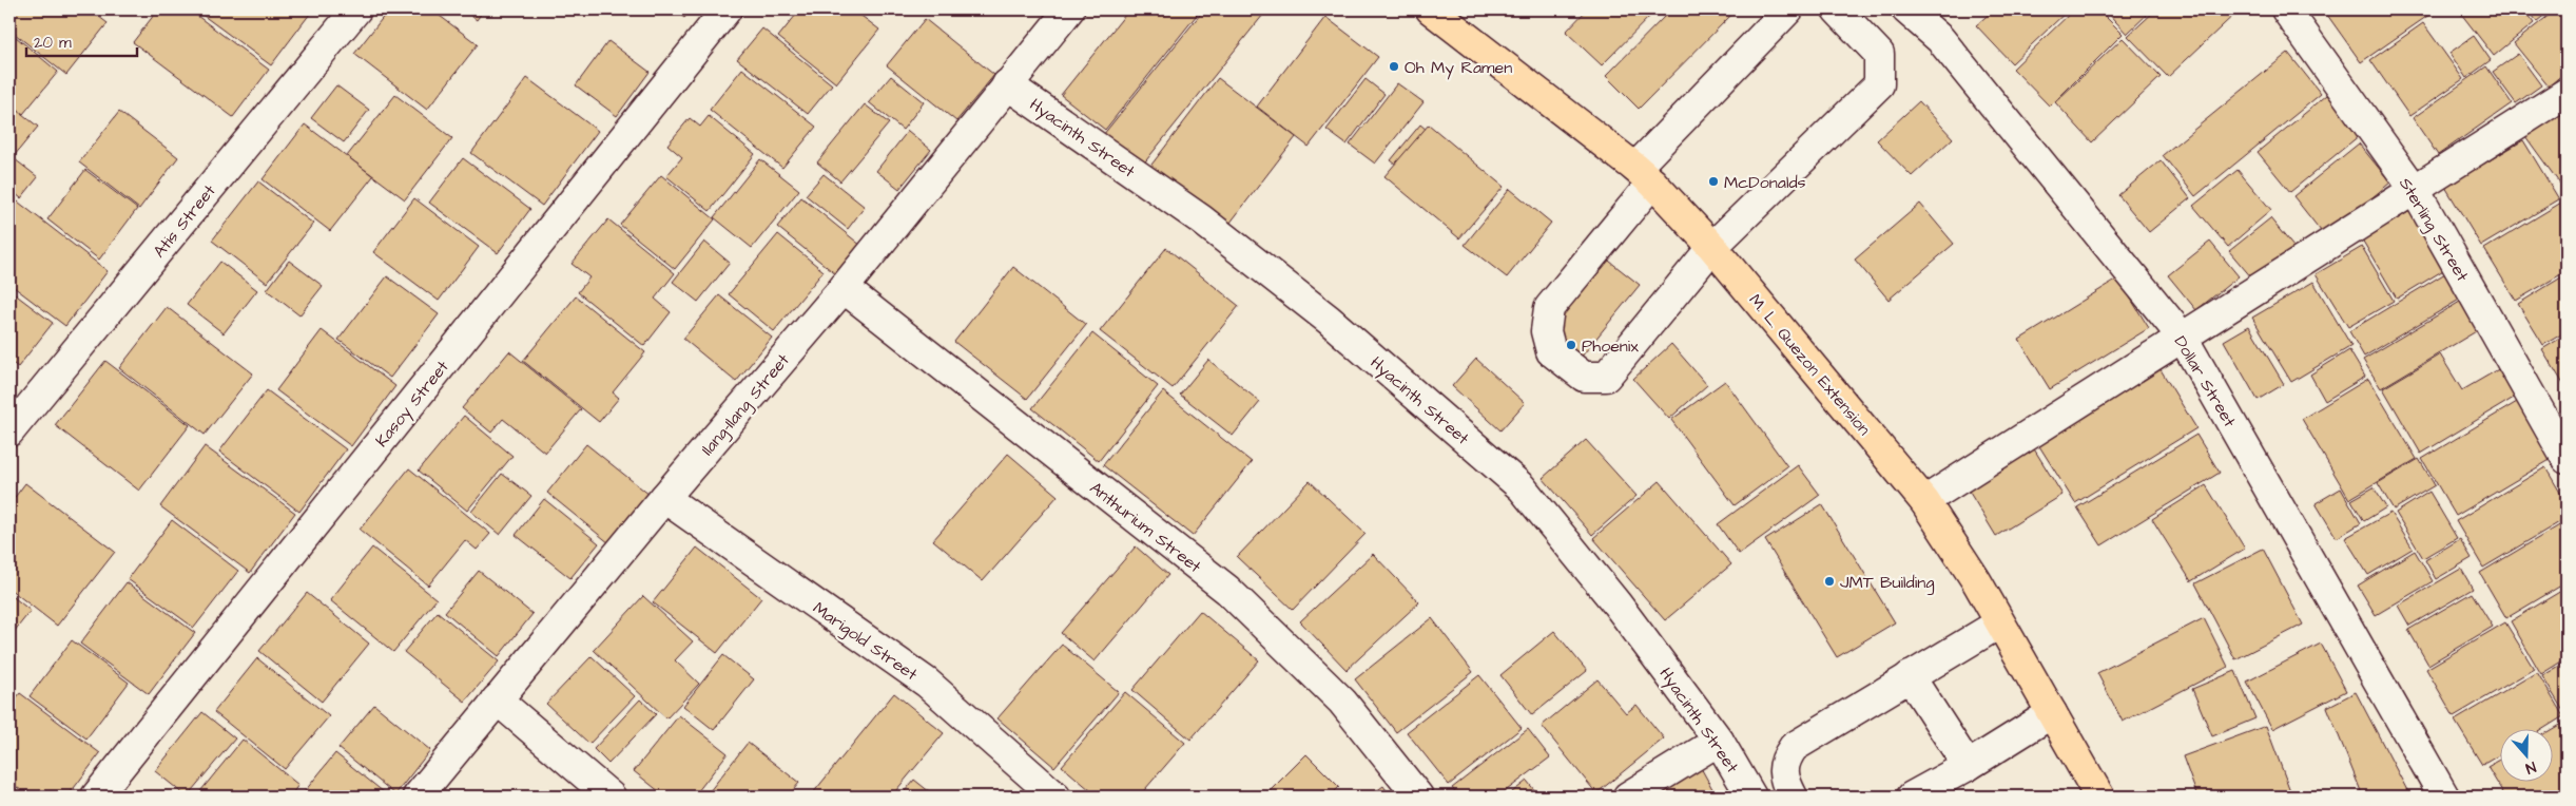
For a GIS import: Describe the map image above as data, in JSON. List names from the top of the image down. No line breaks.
{"streets":{"main road":["M. L. Quezon Extension"],"street":["Hyacinth Street","Atis Street","Sterling Street","Dollar Street","Kasoy Street","Ilang-Ilang Street","Anthurium Street","Marigold Street"]},"crossings":[["Hyacinth Street","Ilang-Ilang Street"],["Ilang-Ilang Street","Anthurium Street"],["Ilang-Ilang Street","Marigold Street"]],"places":["Oh My Ramen","McDonalds","Phoenix","JMT Building"],"scale_bar":"20 m","north":"bottom"}
